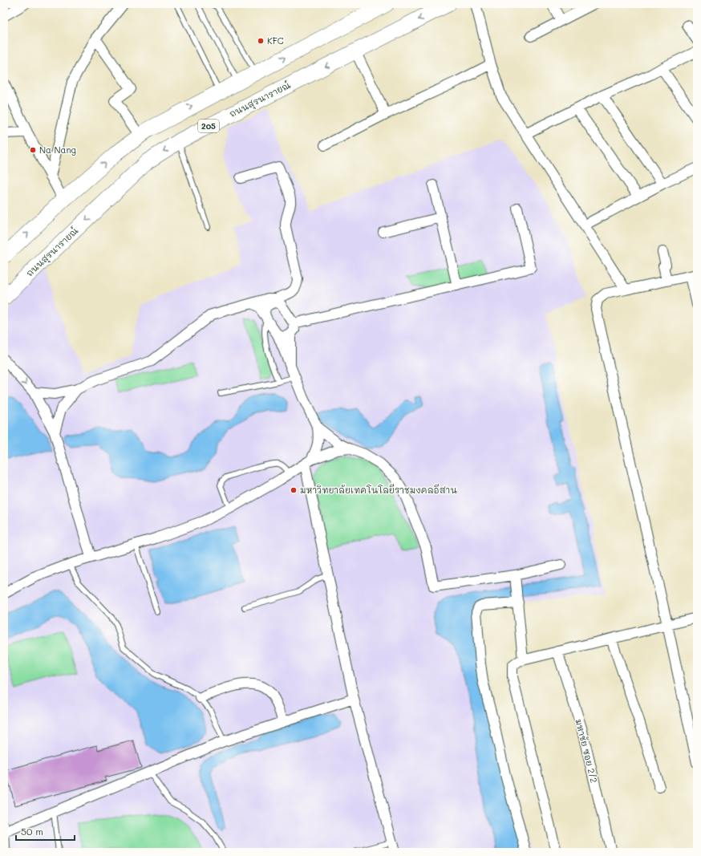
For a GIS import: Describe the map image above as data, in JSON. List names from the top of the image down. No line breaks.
{"streets":{"main road":["ถนนสุรนารายณ์","205"],"street":["มหาชัย ซอย 2/2"]},"places":["KFC","Na Nang","มหาวิทยาลัยเทคโนโลยีราชมงคลอีสาน"],"scale_bar":"50 m"}
